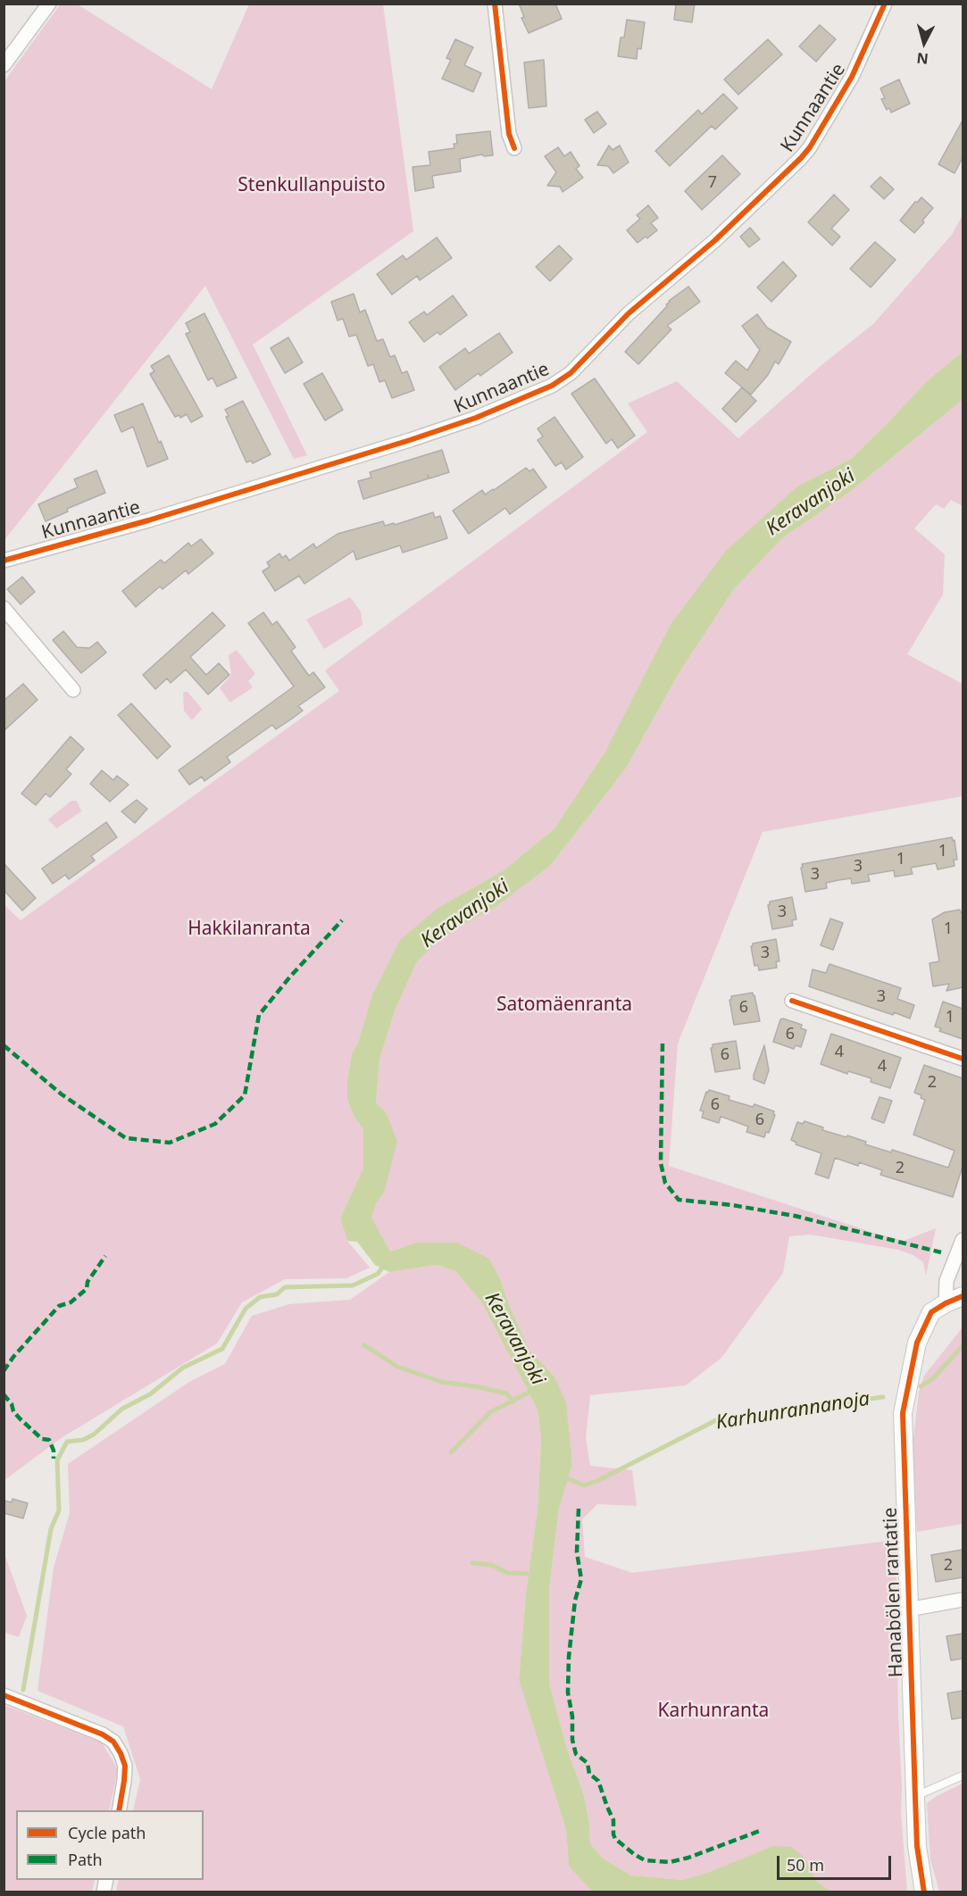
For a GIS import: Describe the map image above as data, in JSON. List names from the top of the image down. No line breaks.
{"streets":{"street":["Kunnaantie","Hanabölen rantatie"]},"water":["Keravanjoki","Karhunrannanoja"],"parks":["Stenkullanpuisto","Hakkilanranta","Satomäenranta","Karhunranta"],"house_numbers":["7","1","1","3","3","3","1","3","3","6","1","6","4","6","4","2","6","6","2","2"],"legend":["Cycle path","Path"],"scale_bar":"50 m","north":"bottom"}
